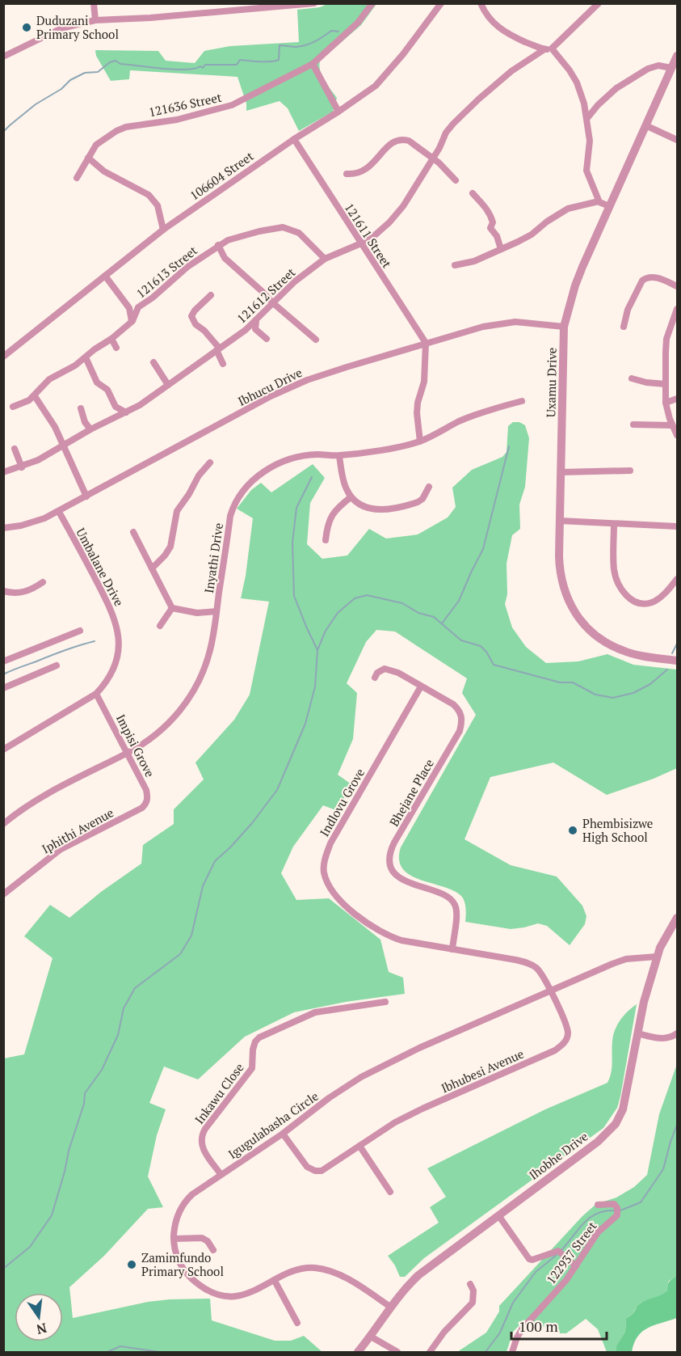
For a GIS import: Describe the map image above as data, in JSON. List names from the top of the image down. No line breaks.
{"streets":{"street":["121636 Street","106604 Street","121611 Street","121613 Street","121612 Street","Uxamu Drive","Ibhucu Drive","Inyathi Drive","Umbalane Drive","Impisi Grove","Bhejane Place","Indlovu Grove","Iphithi Avenue","Ibhubesi Avenue","Inkawu Close","Igugulabasha Circle","Ihobhe Drive","122937 Street"]},"crossings":[["106604 Street","121611 Street"],["121611 Street","121612 Street"],["121611 Street","Ibhucu Drive"],["121613 Street","121612 Street"],["Uxamu Drive","Ibhucu Drive"],["Ibhucu Drive","Umbalane Drive"],["Inyathi Drive","Impisi Grove"],["Umbalane Drive","Impisi Grove"],["Impisi Grove","Iphithi Avenue"],["Bhejane Place","Indlovu Grove"],["Indlovu Grove","Ibhubesi Avenue"],["Indlovu Grove","Igugulabasha Circle"],["Ibhubesi Avenue","Igugulabasha Circle"],["Inkawu Close","Igugulabasha Circle"],["Igugulabasha Circle","Ihobhe Drive"]],"places":["Duduzani Primary School","Phembisizwe High School","Zamimfundo Primary School"],"scale_bar":"100 m","north":"bottom"}
